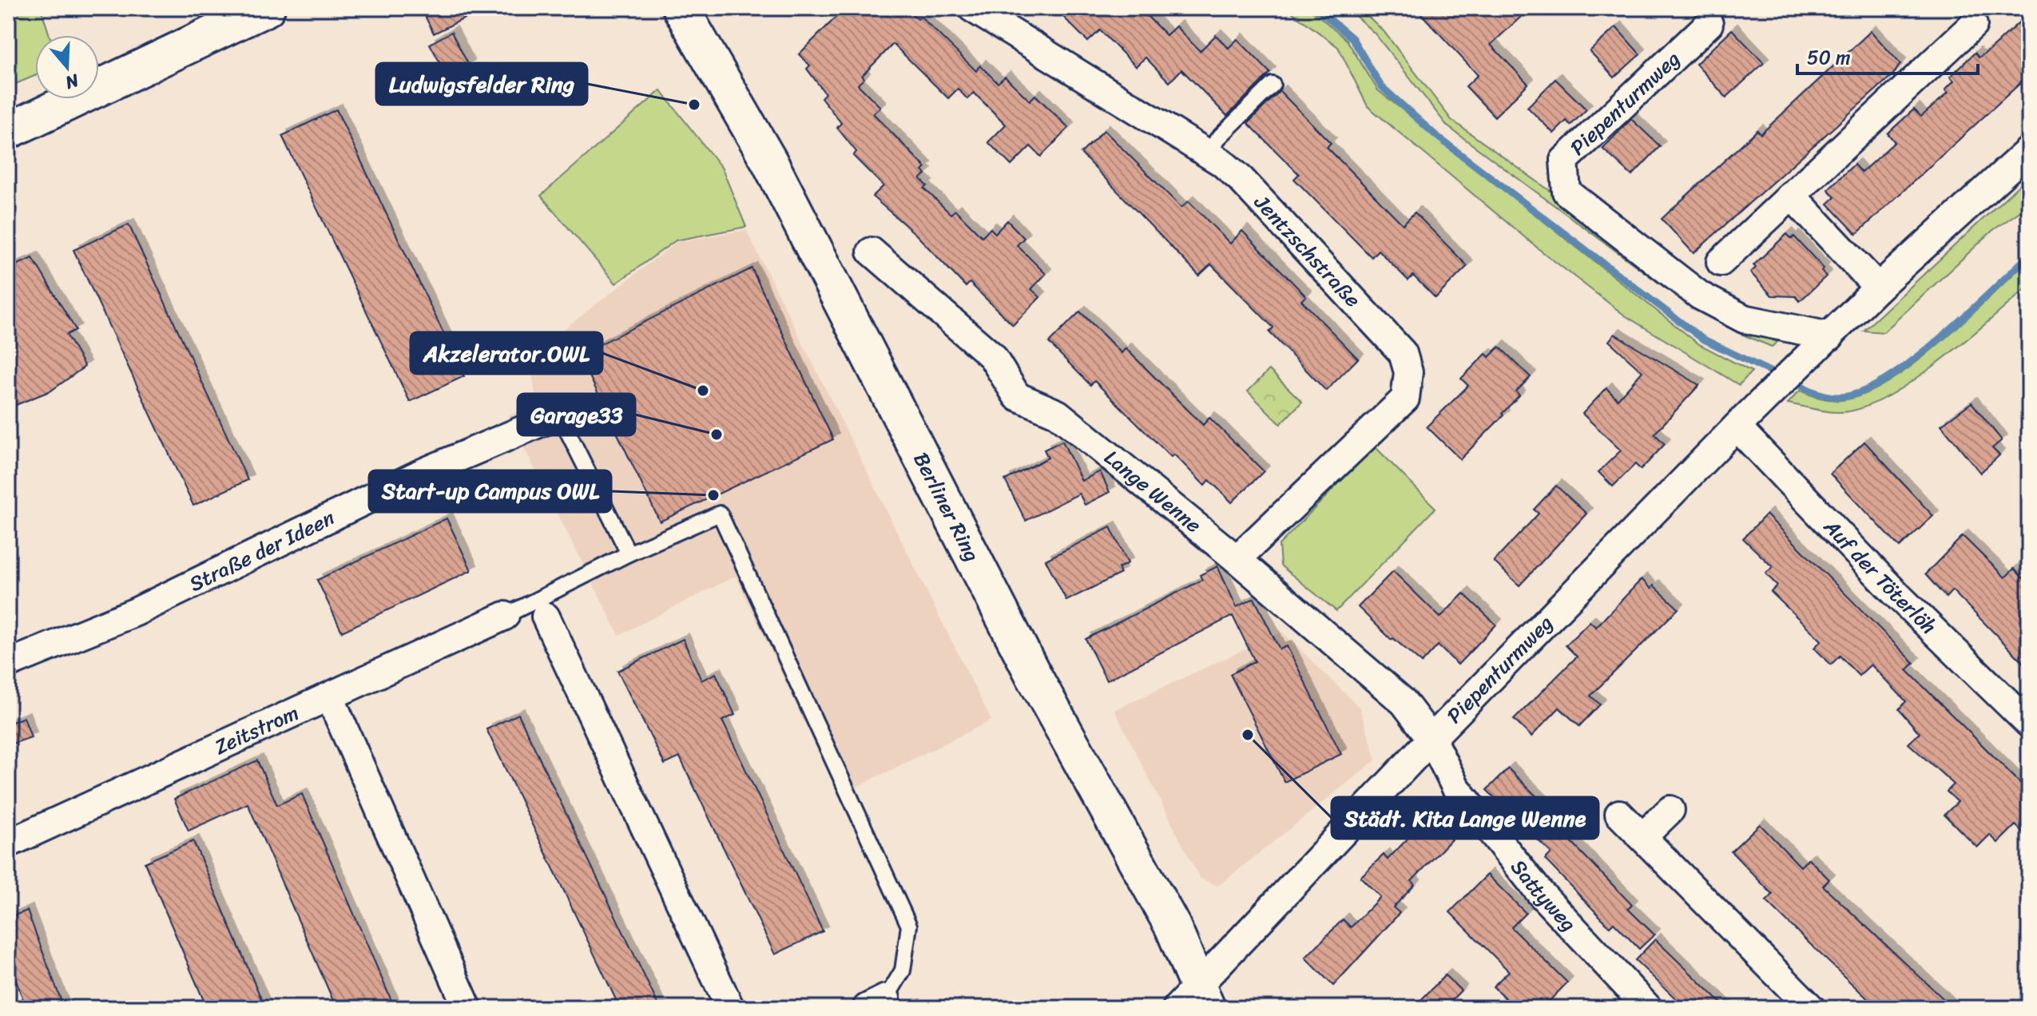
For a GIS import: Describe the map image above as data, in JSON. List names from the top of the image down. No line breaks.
{"streets":{"main road":["Berliner Ring"],"street":["Piepenturmweg","Jentzschstraße","Lange Wenne","Straße der Ideen","Auf der Töterlöh","Zeitstrom","Sattyweg"]},"crossings":[["Piepenturmweg","Lange Wenne"],["Piepenturmweg","Berliner Ring"],["Piepenturmweg","Auf der Töterlöh"],["Piepenturmweg","Sattyweg"],["Jentzschstraße","Lange Wenne"],["Lange Wenne","Sattyweg"]],"places":["Ludwigsfelder Ring","Akzelerator.OWL","Garage33","Start-up Campus OWL","Städt. Kita Lange Wenne"],"scale_bar":"50 m","north":"bottom"}
